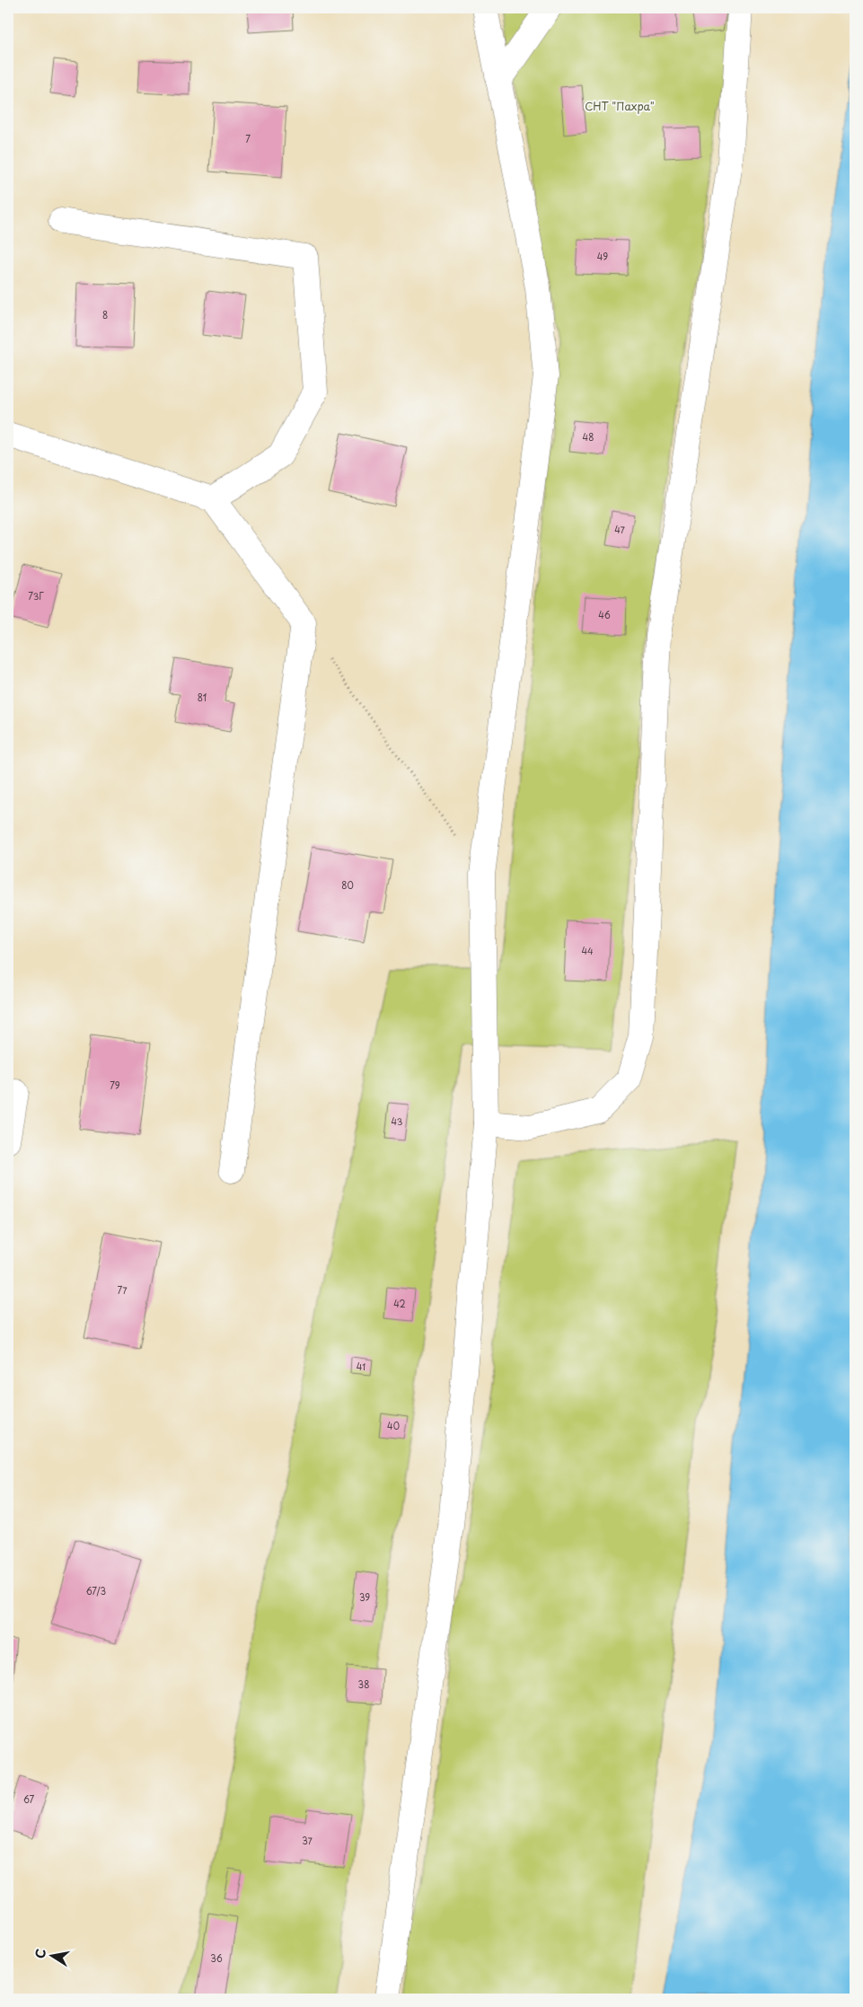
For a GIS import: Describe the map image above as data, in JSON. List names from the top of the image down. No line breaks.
{"parks":["СНТ \"Пахра\""],"house_numbers":["7","49","8","48","47","73Г","46","81","80","44","79","43","77","42","41","40","67/3","39","38","67","37","36"],"north":"left"}
